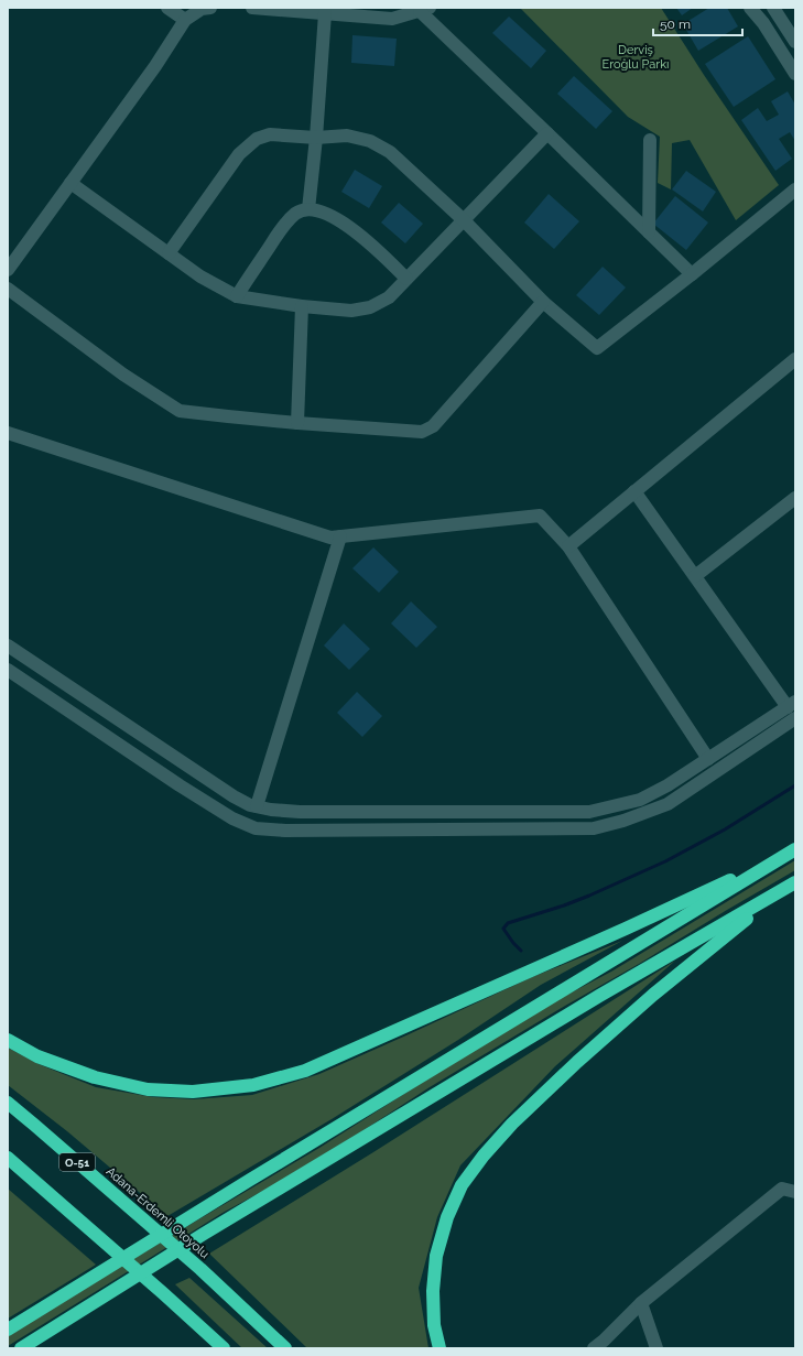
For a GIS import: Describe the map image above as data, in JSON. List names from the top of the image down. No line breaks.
{"streets":{"highway":["O-51","Adana-Erdemli Otoyolu"]},"parks":["Derviş Eroğlu Parkı"],"scale_bar":"50 m"}
